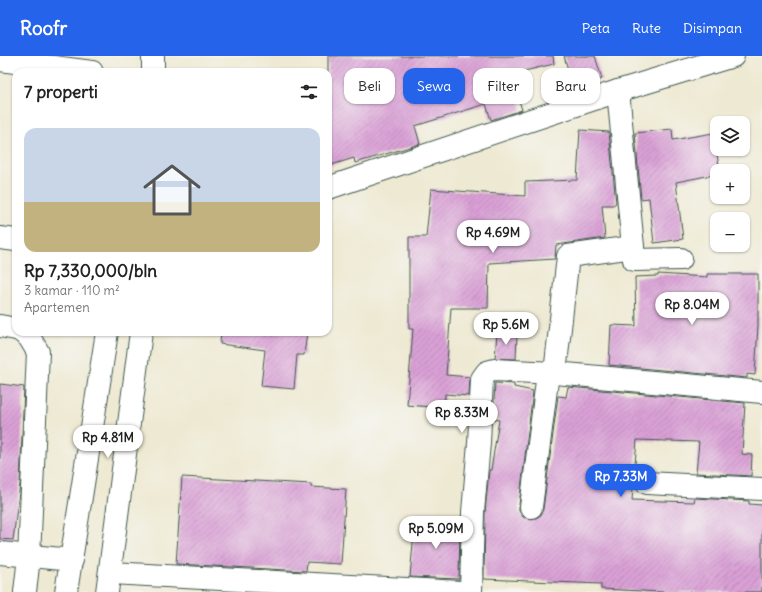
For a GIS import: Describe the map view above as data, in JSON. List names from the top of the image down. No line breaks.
{"page":{"header":"Roofr","nav":["Peta","Rute","Disimpan"],"chip":["Beli","Sewa","Filter","Baru"],"heading":"7 properti","map_buttons":["+","−"],"list":[{"name":"Rp 7,330,000/bln","note":"3 kamar · 110 m² · Apartemen"}],"price":["Rp 4.69M","Rp 8.04M","Rp 5.6M","Rp 8.33M","Rp 4.81M","Rp 7.33M","Rp 5.09M"]}}
